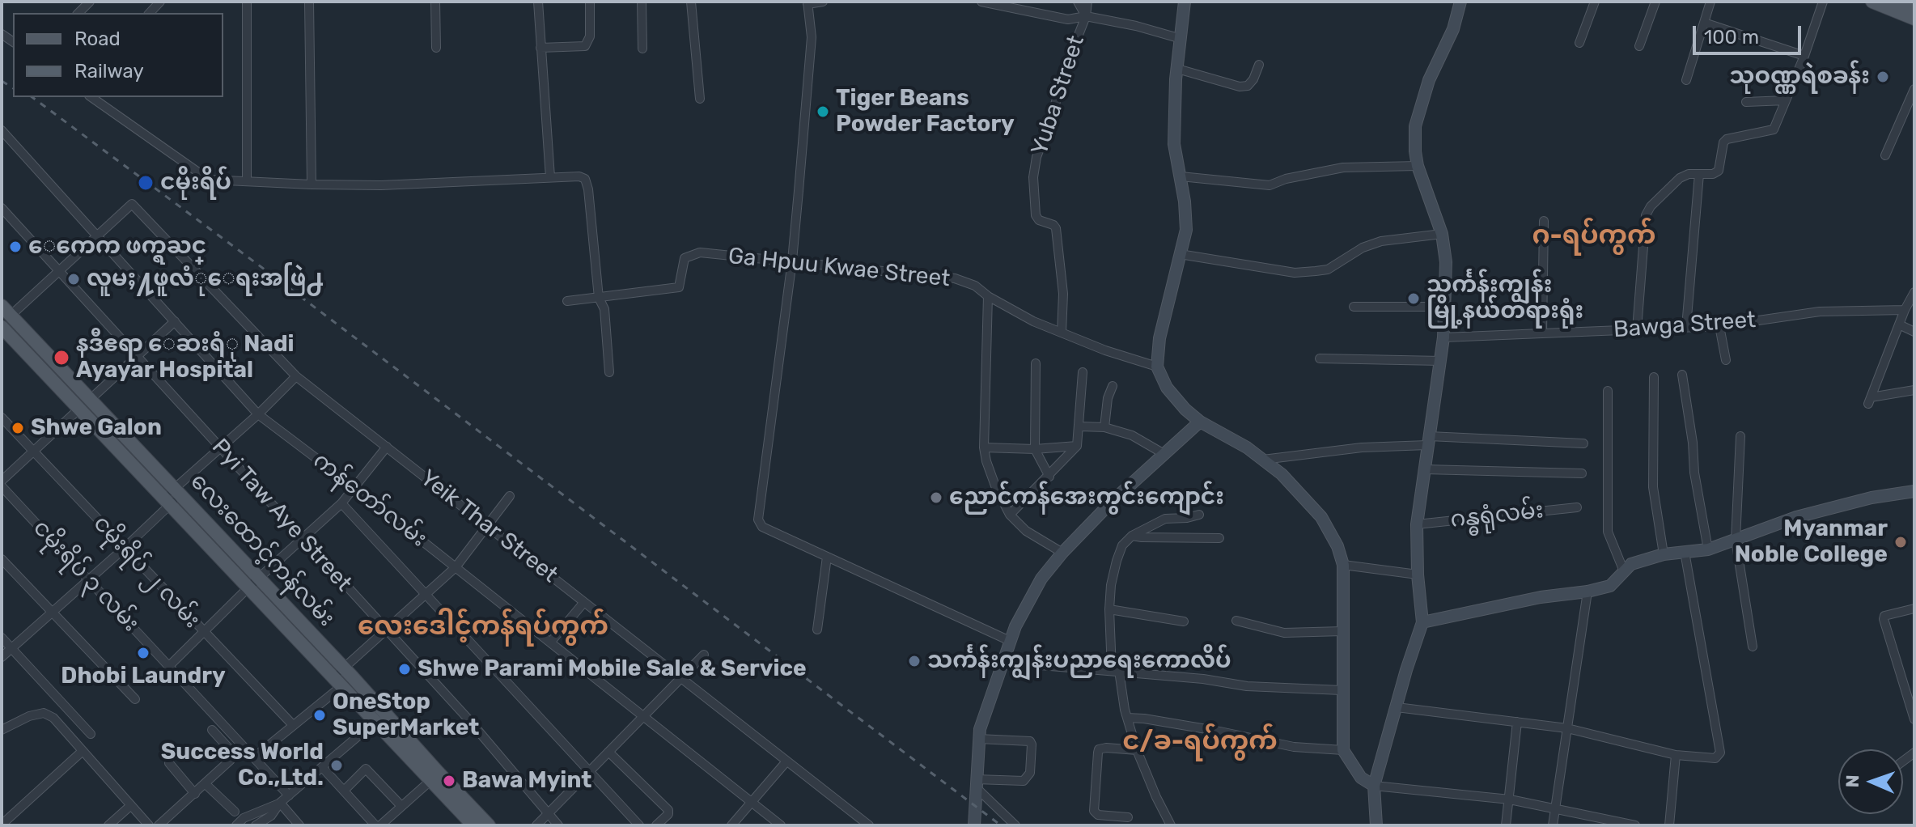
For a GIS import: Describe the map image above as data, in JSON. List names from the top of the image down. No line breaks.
{"streets":{"main road":["လေးထောင့်ကန်လမ်း"],"street":["Yuba Street","Ga Hpuu Kwae Street","Bawga Street","ကန်တော်လမ်း","Pyi Taw Aye Street","ဂန္ဓရုံလမ်း","Yeik Thar Street","ငမိုးရိပ် ၂ လမ်း","ငမိုးရိပ် ၃ လမ်း"]},"crossings":[["Yuba Street","Ga Hpuu Kwae Street"],["ကန်တော်လမ်း","Yeik Thar Street"]],"districts":["ဂ-ရပ်ကွက်","လေးဒေါင့်ကန်ရပ်ကွက်","င/ခ-ရပ်ကွက်"],"places":["သုဝဏ္ဏရဲစခန်း","Tiger Beans Powder Factory","ငမိုးရိပ်","ေကေက ဖက္ရႀင္","လူမႈ႔ဖူလံုေရးအဖြဲ႕","သင်္ကန်းကျွန်း မြို့နယ်တရားရုံး","နဒီဧရာ ေဆးရံု Nadi Ayayar Hospital","Shwe Galon","ညောင်ကန်အေးကွင်းကျောင်း","Myanmar Noble College","Dhobi Laundry","သင်္ကန်းကျွန်းပညာရေးကောလိပ်","Shwe Parami Mobile Sale & Service","OneStop SuperMarket","Success World Co.,Ltd.","Bawa Myint"],"legend":["Road","Railway"],"scale_bar":"100 m","north":"left"}
